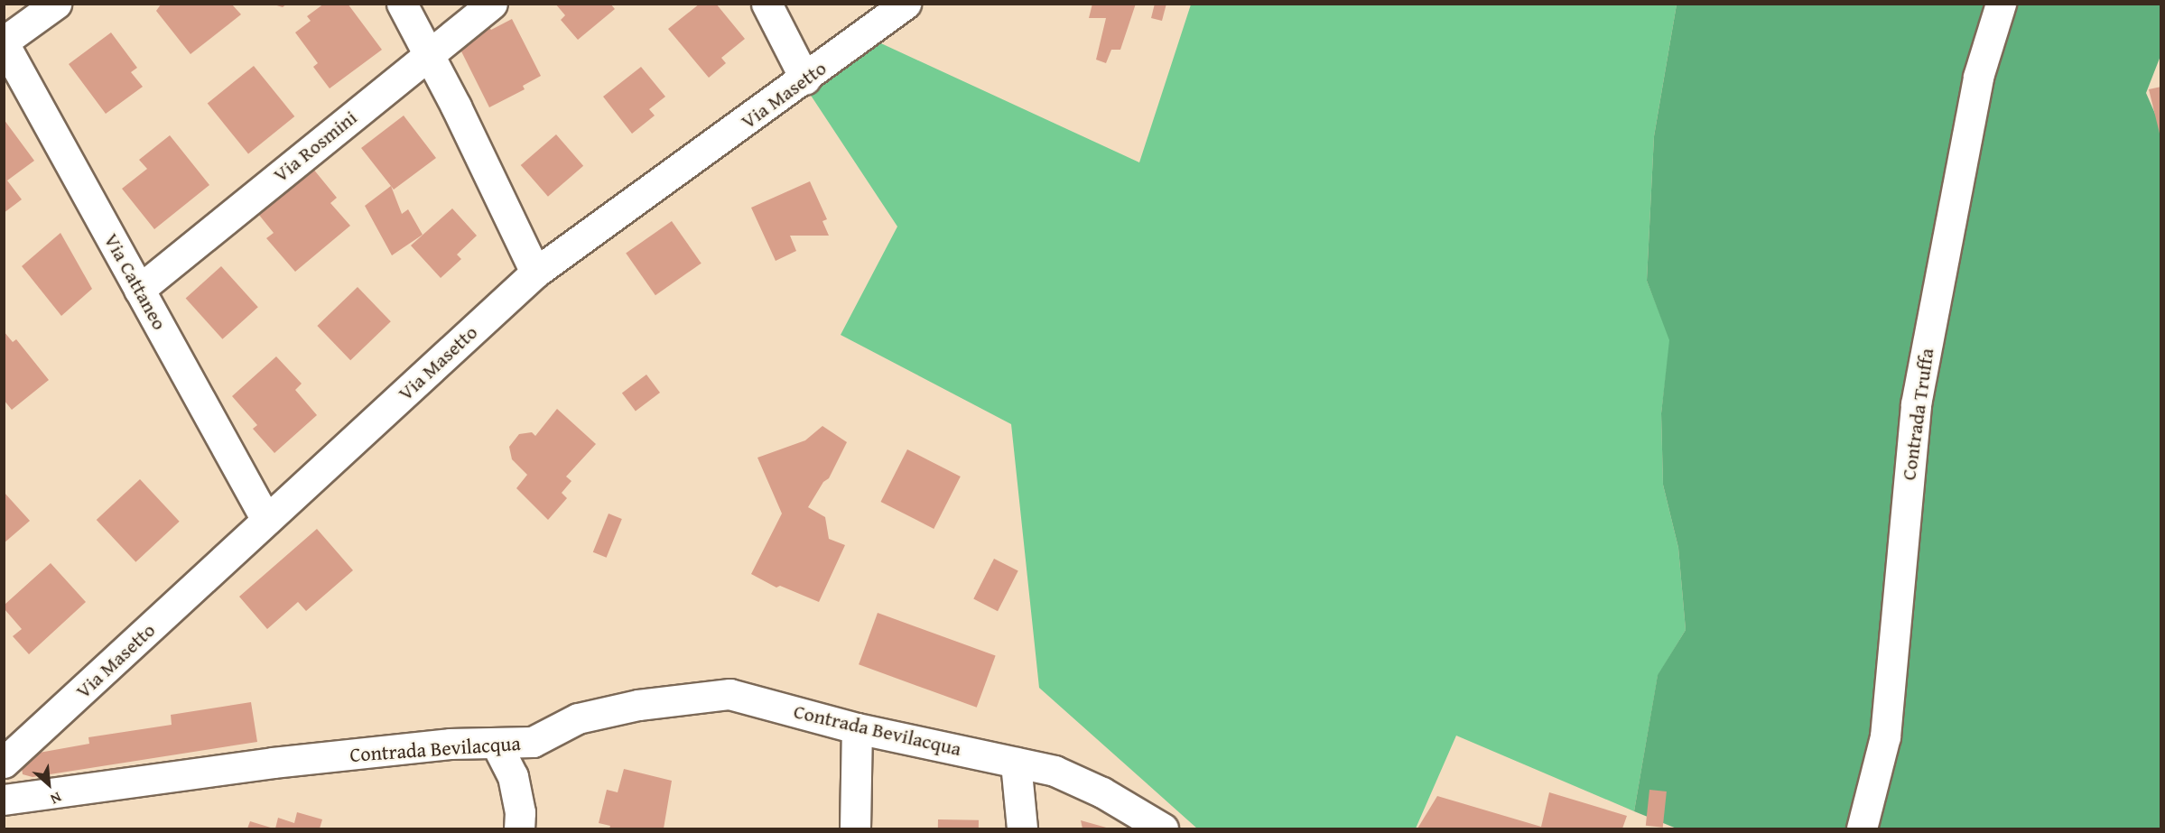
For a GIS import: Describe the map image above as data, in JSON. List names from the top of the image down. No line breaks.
{"streets":{"street":["Via Masetto","Via Rosmini","Via Cattaneo","Contrada Truffa","Contrada Bevilacqua"]},"crossings":[["Via Masetto","Via Cattaneo"],["Via Rosmini","Via Cattaneo"]],"north":"bottom right"}
